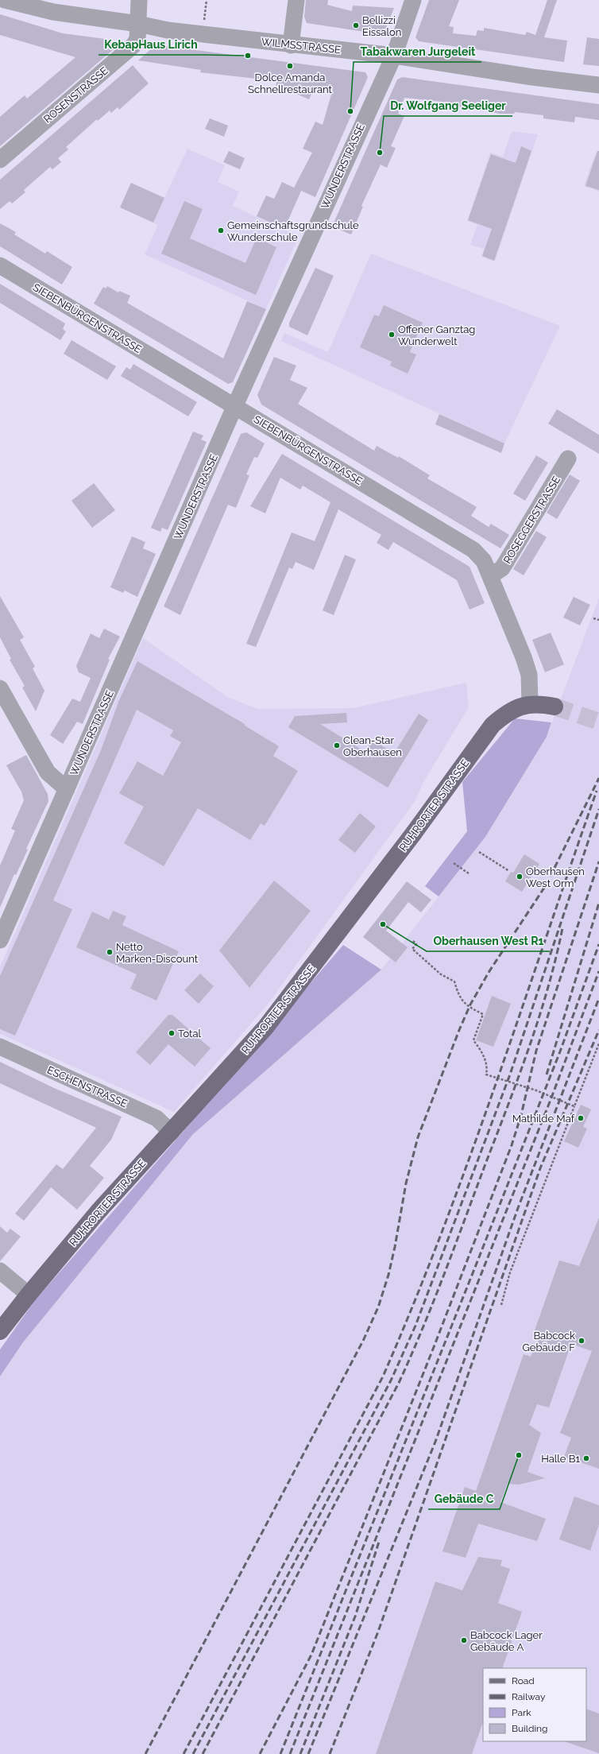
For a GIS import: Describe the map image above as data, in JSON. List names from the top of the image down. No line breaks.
{"streets":{"main road":["RUHRORTER STRASSE"],"street":["WILMSSTRASSE","ROSENSTRASSE","WUNDERSTRASSE","SIEBENBÜRGENSTRASSE","ROSEGGERSTRASSE","ESCHENSTRASSE"]},"crossings":[["WILMSSTRASSE","ROSENSTRASSE"],["WILMSSTRASSE","WUNDERSTRASSE"],["WUNDERSTRASSE","SIEBENBÜRGENSTRASSE"],["SIEBENBÜRGENSTRASSE","ROSEGGERSTRASSE"],["SIEBENBÜRGENSTRASSE","RUHRORTER STRASSE"],["RUHRORTER STRASSE","ESCHENSTRASSE"]],"places":["Bellizzi Eissalon","KebapHaus Lirich","Dolce Amanda Schnellrestaurant","Tabakwaren Jurgeleit","Dr. Wolfgang Seeliger","Gemeinschaftsgrundschule Wunderschule","Offener Ganztag Wunderwelt","Clean-Star Oberhausen","Oberhausen West Orm","Oberhausen West R1","Netto Marken-Discount","Total","Mathilde Maf","Babcock Gebäude F","Gebäude C","Halle B1","Babcock Lager Gebäude A"],"legend":["Road","Railway","Park","Building"]}
